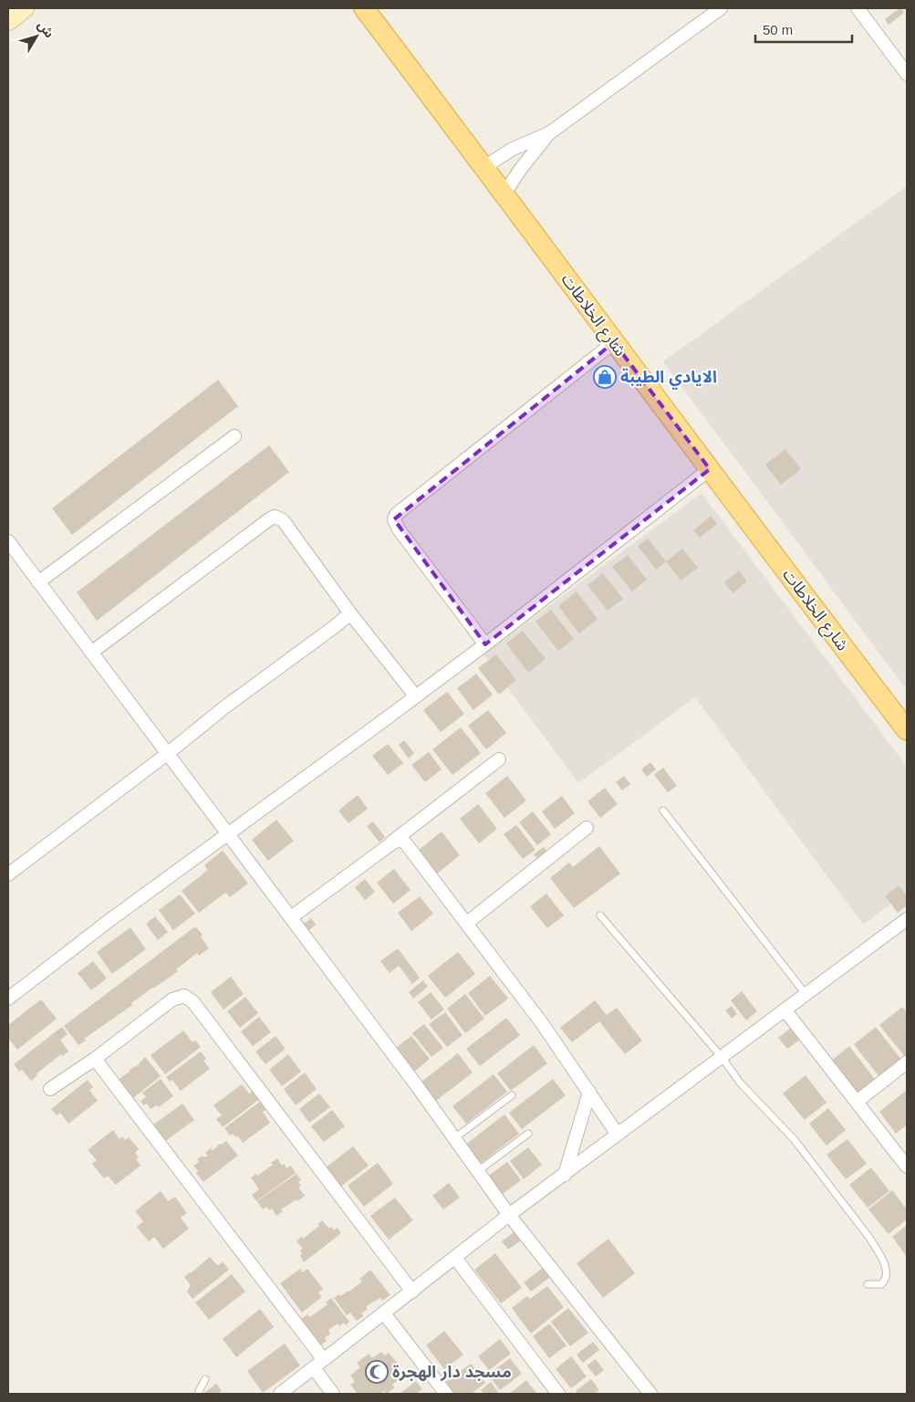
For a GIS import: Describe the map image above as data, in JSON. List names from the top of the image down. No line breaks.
{"streets":{"main road":["شارع الخلاطات"]},"places":{"shop":["الايادي الطيبة"],"mosque":["مسجد دار الهجرة"]},"scale_bar":"50 m","north":"top right"}
